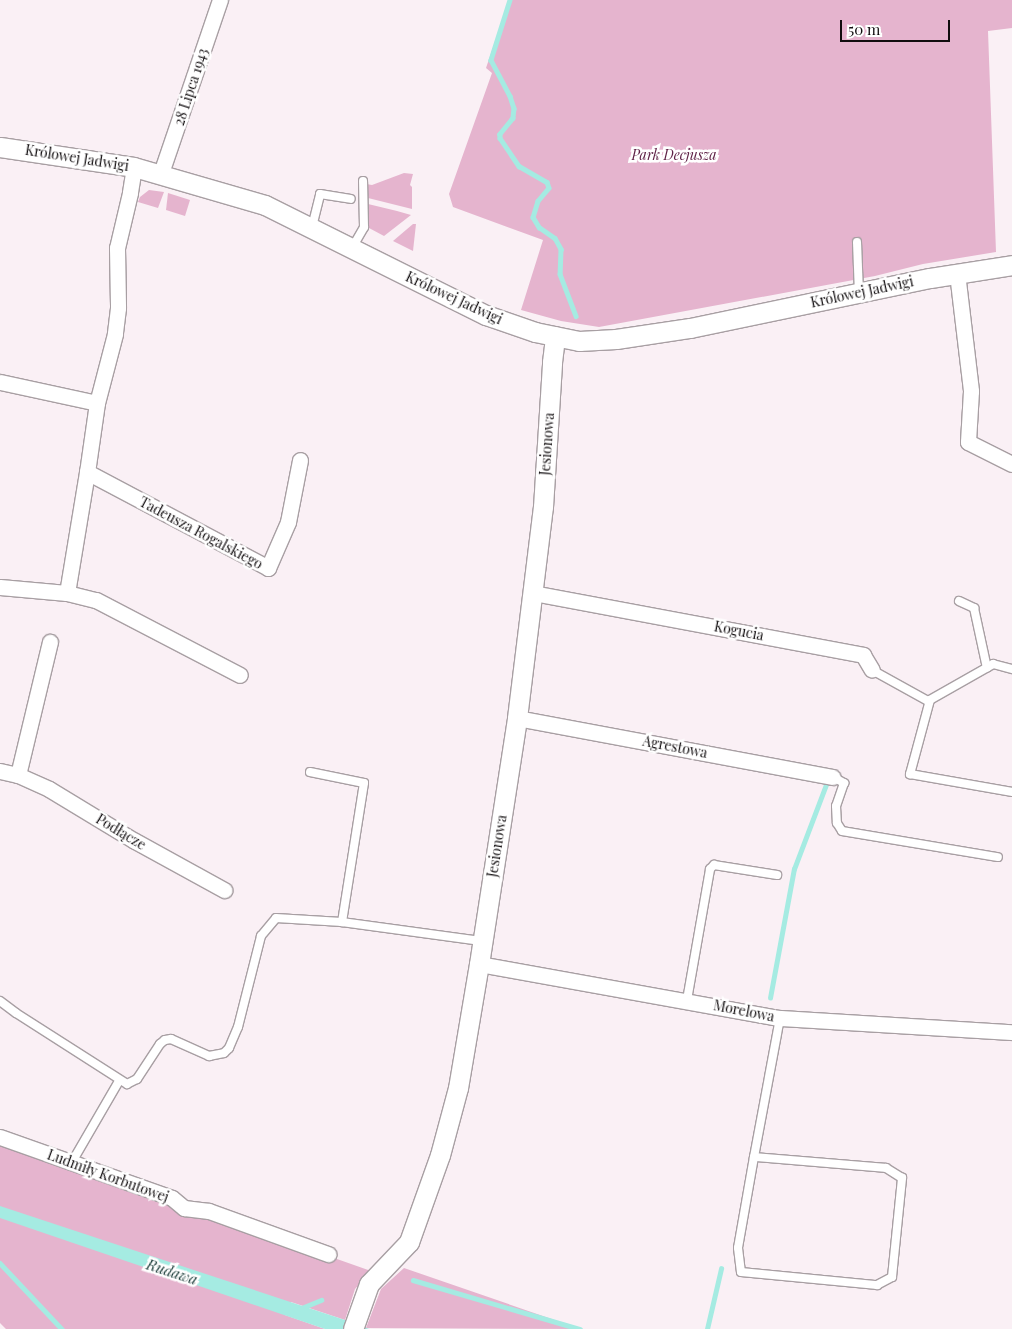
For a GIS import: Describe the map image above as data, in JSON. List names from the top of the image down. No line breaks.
{"streets":{"street":["28 Lipca 1943","Królowej Jadwigi","Jesionowa","Tadeusza Rogalskiego","Kogucia","Agrestowa","Podłącze","Morelowa","Ludmiły Korbutowej"]},"crossings":[["28 Lipca 1943","Królowej Jadwigi"],["Królowej Jadwigi","Jesionowa"],["Jesionowa","Kogucia"],["Jesionowa","Agrestowa"],["Jesionowa","Morelowa"]],"water":["Rudawa"],"parks":["Park Decjusza"],"scale_bar":"50 m"}
